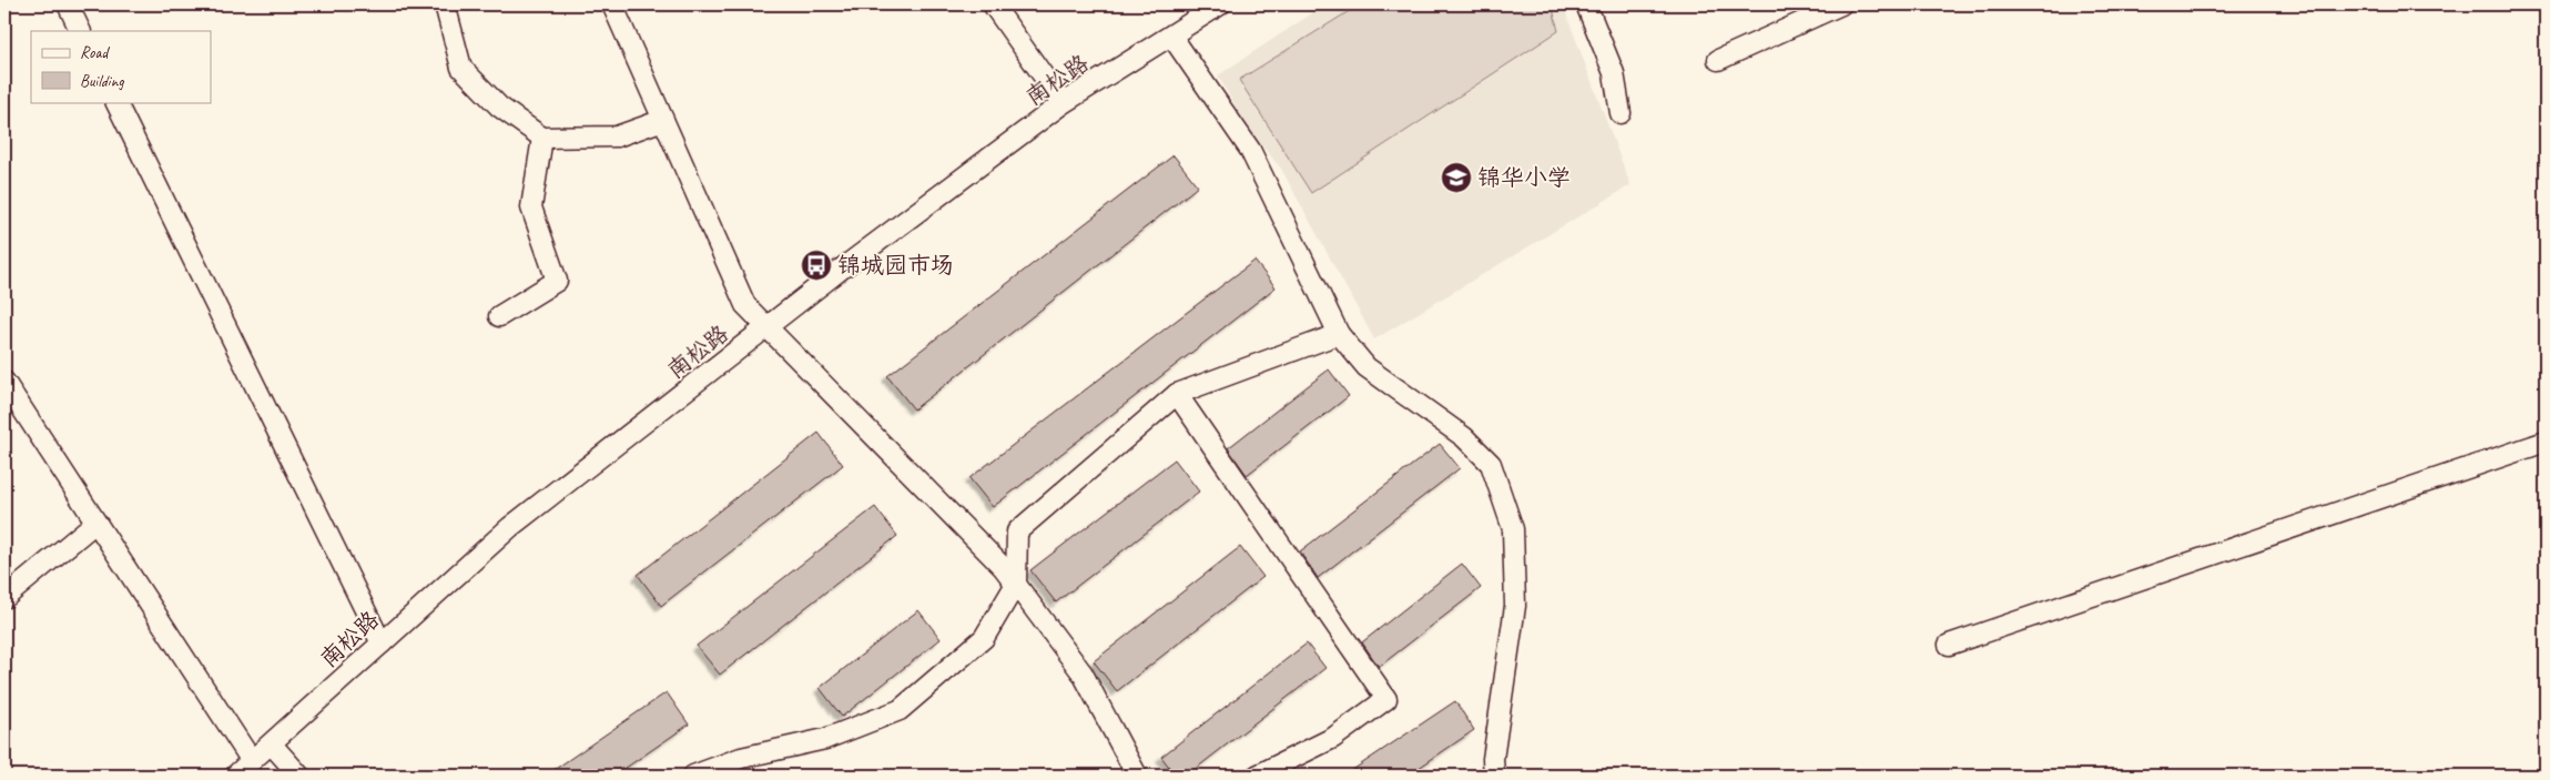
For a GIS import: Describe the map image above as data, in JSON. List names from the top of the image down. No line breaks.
{"streets":{"street":["南松路"]},"places":{"school or university":["锦华小学"],"bus stop":["锦城园市场"]},"legend":["Road","Building"]}
